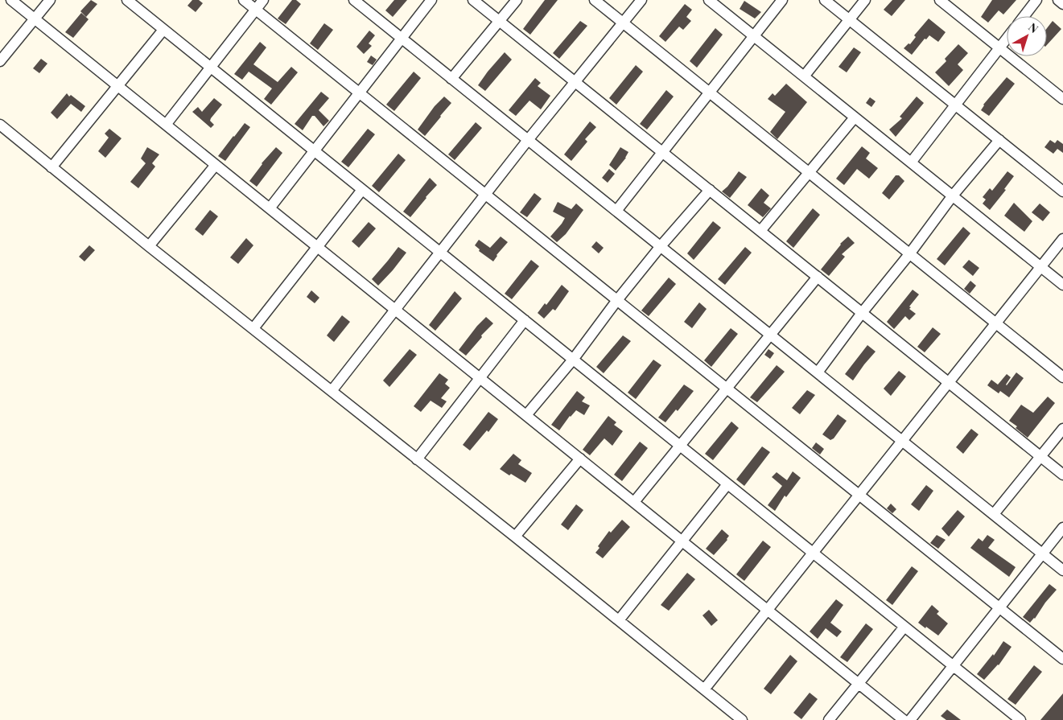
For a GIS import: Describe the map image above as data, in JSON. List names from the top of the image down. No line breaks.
{"north":"top right"}
